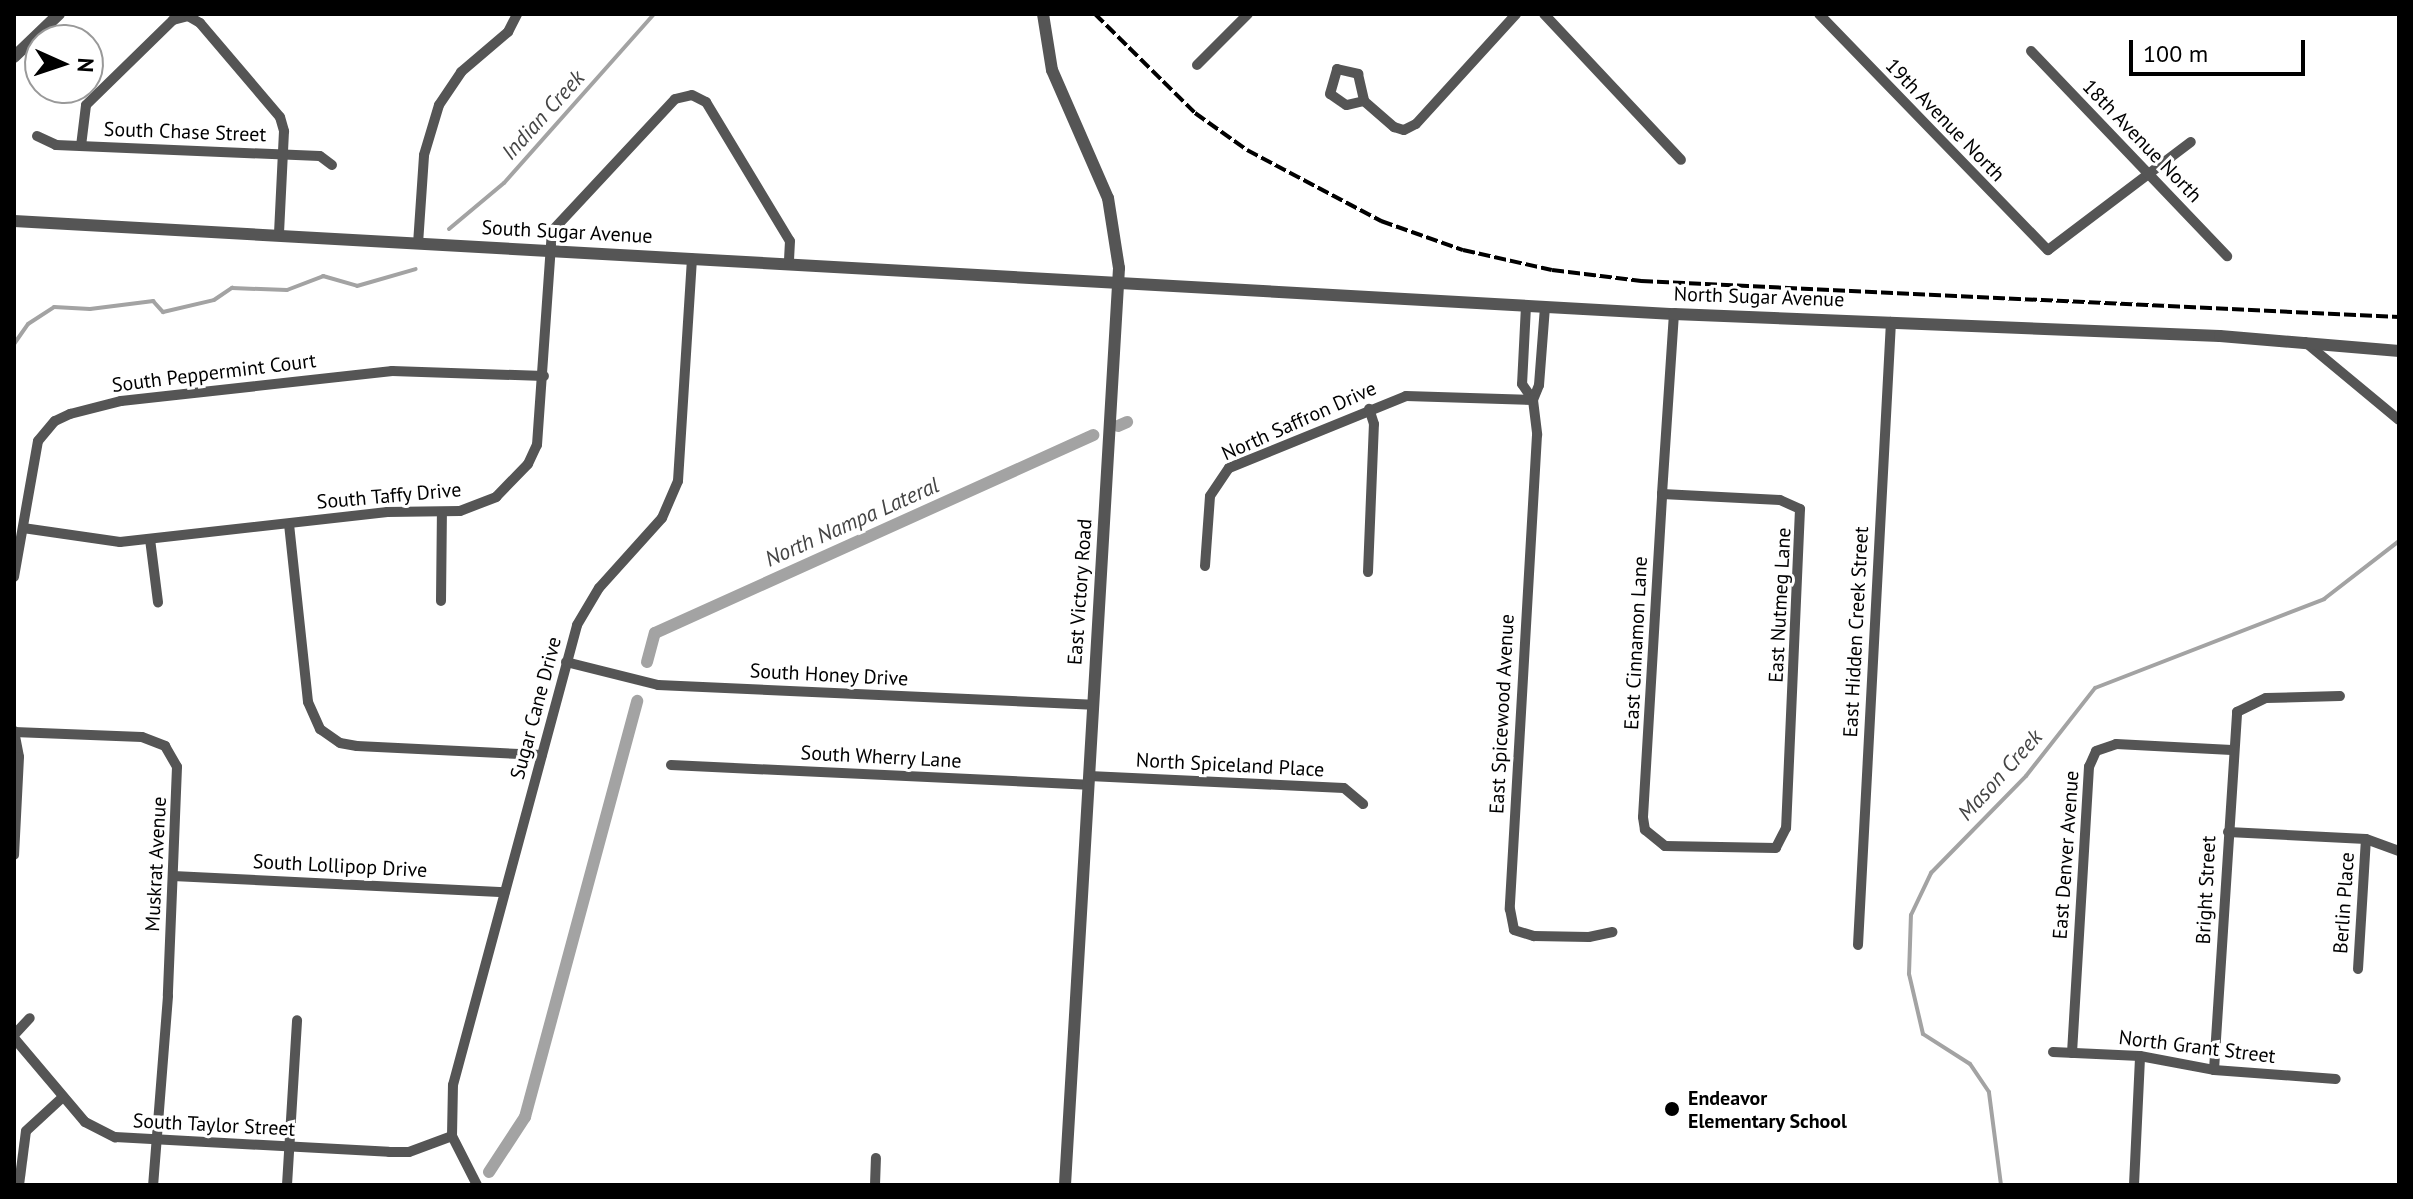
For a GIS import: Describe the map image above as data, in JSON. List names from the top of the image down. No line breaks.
{"streets":{"street":["19th Avenue North","South Chase Street","18th Avenue North","South Sugar Avenue","North Sugar Avenue","South Peppermint Court","North Saffron Drive","South Taffy Drive","East Victory Road","East Nutmeg Lane","East Hidden Creek Street","East Cinnamon Lane","South Honey Drive","Sugar Cane Drive","East Spicewood Avenue","South Wherry Lane","North Spiceland Place","East Denver Avenue","Muskrat Avenue","South Lollipop Drive","Bright Street","Berlin Place","North Grant Street","South Taylor Street"]},"crossings":[["19th Avenue North","18th Avenue North"],["South Sugar Avenue","North Sugar Avenue"],["South Sugar Avenue","South Taffy Drive"],["South Sugar Avenue","East Victory Road"],["South Sugar Avenue","Sugar Cane Drive"],["North Sugar Avenue","East Victory Road"],["North Sugar Avenue","East Hidden Creek Street"],["North Sugar Avenue","East Cinnamon Lane"],["North Sugar Avenue","East Spicewood Avenue"],["South Peppermint Court","South Taffy Drive"],["North Saffron Drive","East Spicewood Avenue"],["East Victory Road","South Honey Drive"],["East Victory Road","South Wherry Lane"],["East Victory Road","North Spiceland Place"],["East Nutmeg Lane","East Cinnamon Lane"],["South Honey Drive","Sugar Cane Drive"],["Sugar Cane Drive","South Lollipop Drive"],["Sugar Cane Drive","South Taylor Street"],["South Wherry Lane","North Spiceland Place"],["East Denver Avenue","Bright Street"],["East Denver Avenue","North Grant Street"],["Muskrat Avenue","South Lollipop Drive"],["Muskrat Avenue","South Taylor Street"],["Bright Street","North Grant Street"]],"water":["Indian Creek","North Nampa Lateral","Mason Creek"],"places":["Endeavor Elementary School"],"scale_bar":"100 m","north":"right"}
